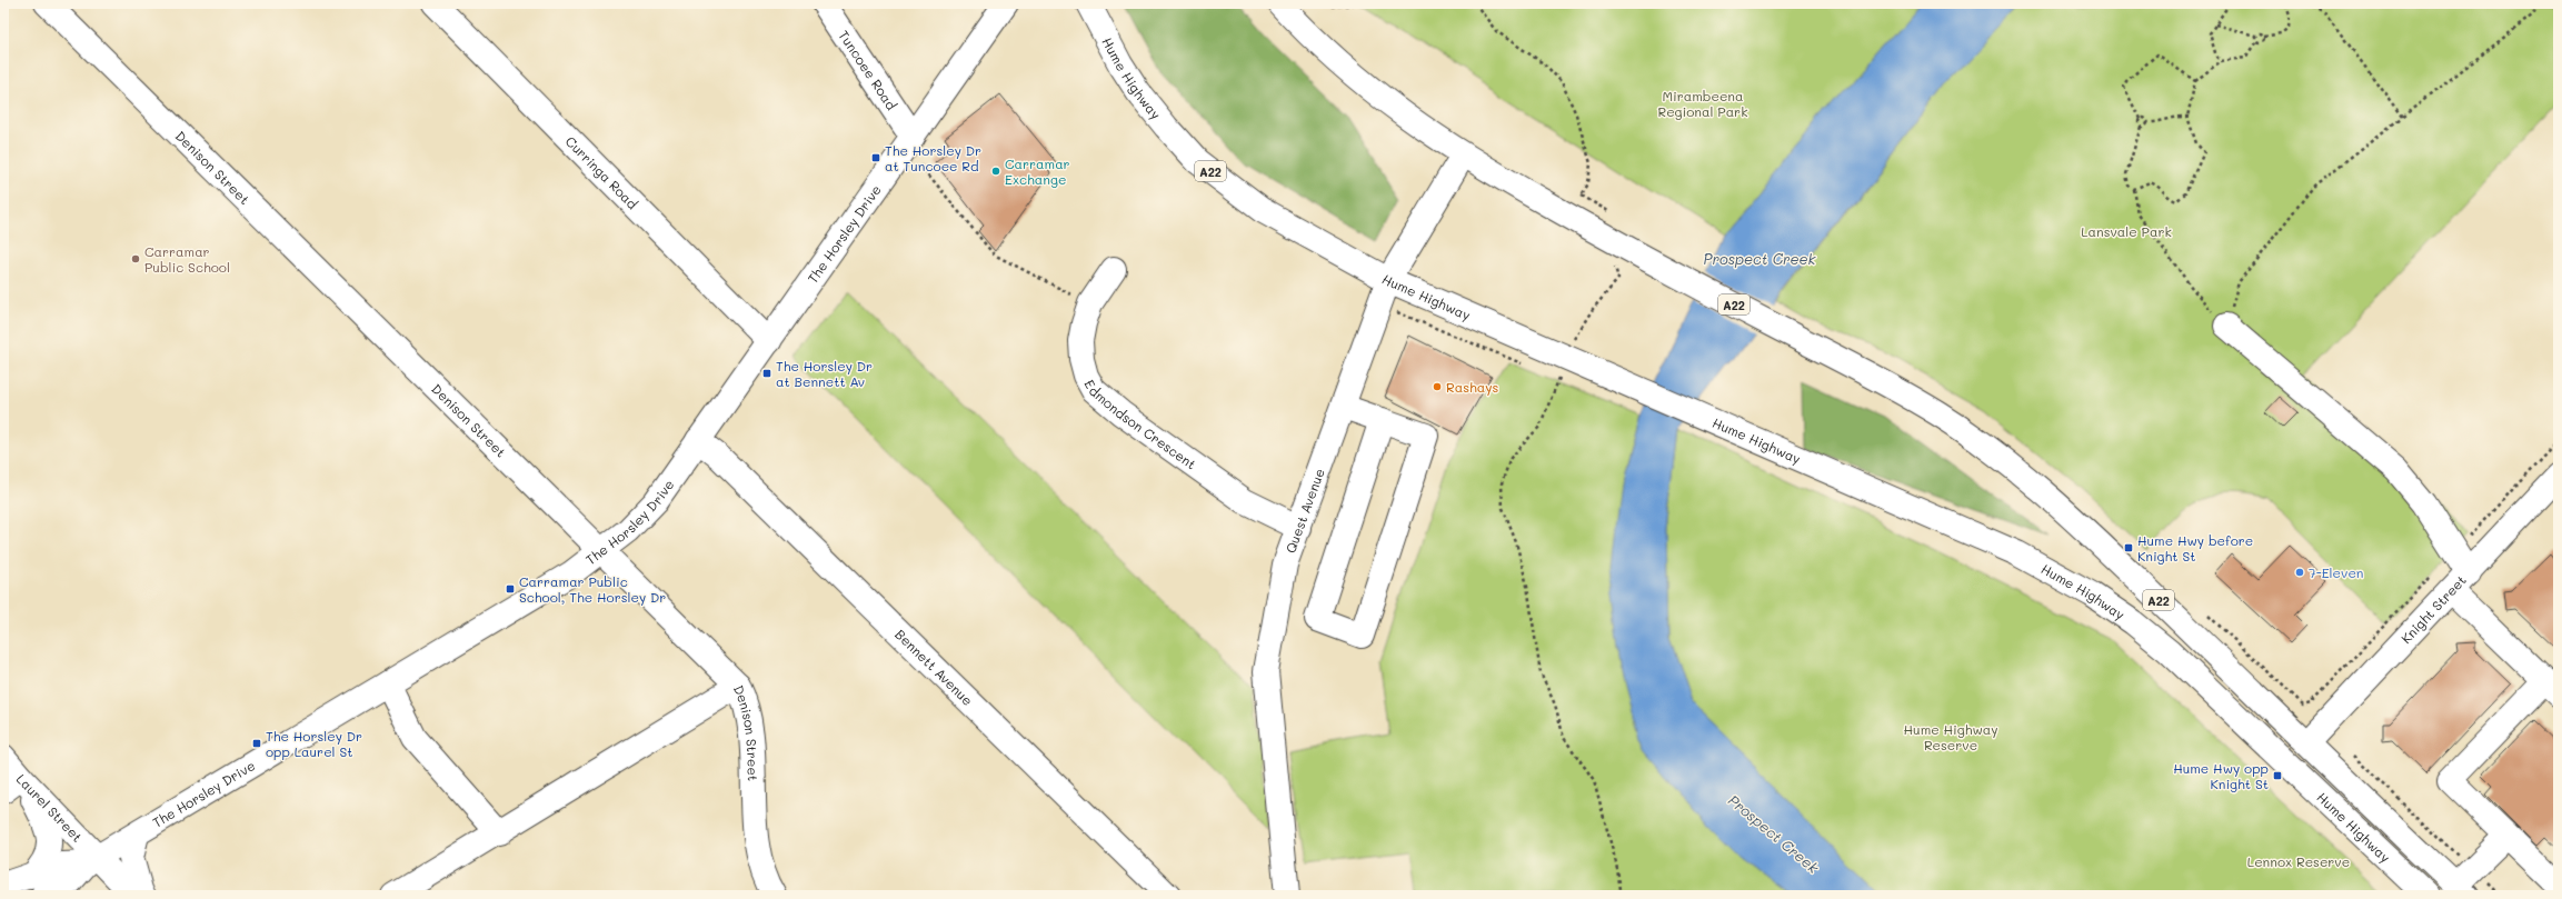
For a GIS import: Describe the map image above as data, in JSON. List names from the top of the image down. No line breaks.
{"streets":{"main road":["Tuncoee Road","Hume Highway","Denison Street","A22","Curringa Road","The Horsley Drive","Edmondson Crescent","Quest Avenue","Knight Street","Bennett Avenue","Laurel Street"]},"crossings":[["Tuncoee Road","The Horsley Drive"],["Hume Highway","Quest Avenue"],["Hume Highway","Knight Street"],["Denison Street","The Horsley Drive"],["Curringa Road","The Horsley Drive"],["The Horsley Drive","Bennett Avenue"],["The Horsley Drive","Laurel Street"],["Edmondson Crescent","Quest Avenue"]],"water":["Prospect Creek"],"parks":["Mirambeena Regional Park","Lansvale Park","Hume Highway Reserve","Lennox Reserve"],"places":{"transit":["The Horsley Dr at Tuncoee Rd","The Horsley Dr at Bennett Av","Hume Hwy before Knight St","Carramar Public School, The Horsley Dr","The Horsley Dr opp Laurel St","Hume Hwy opp Knight St"],"other":["Carramar Exchange","Carramar Public School","Rashays","7-Eleven"]}}
